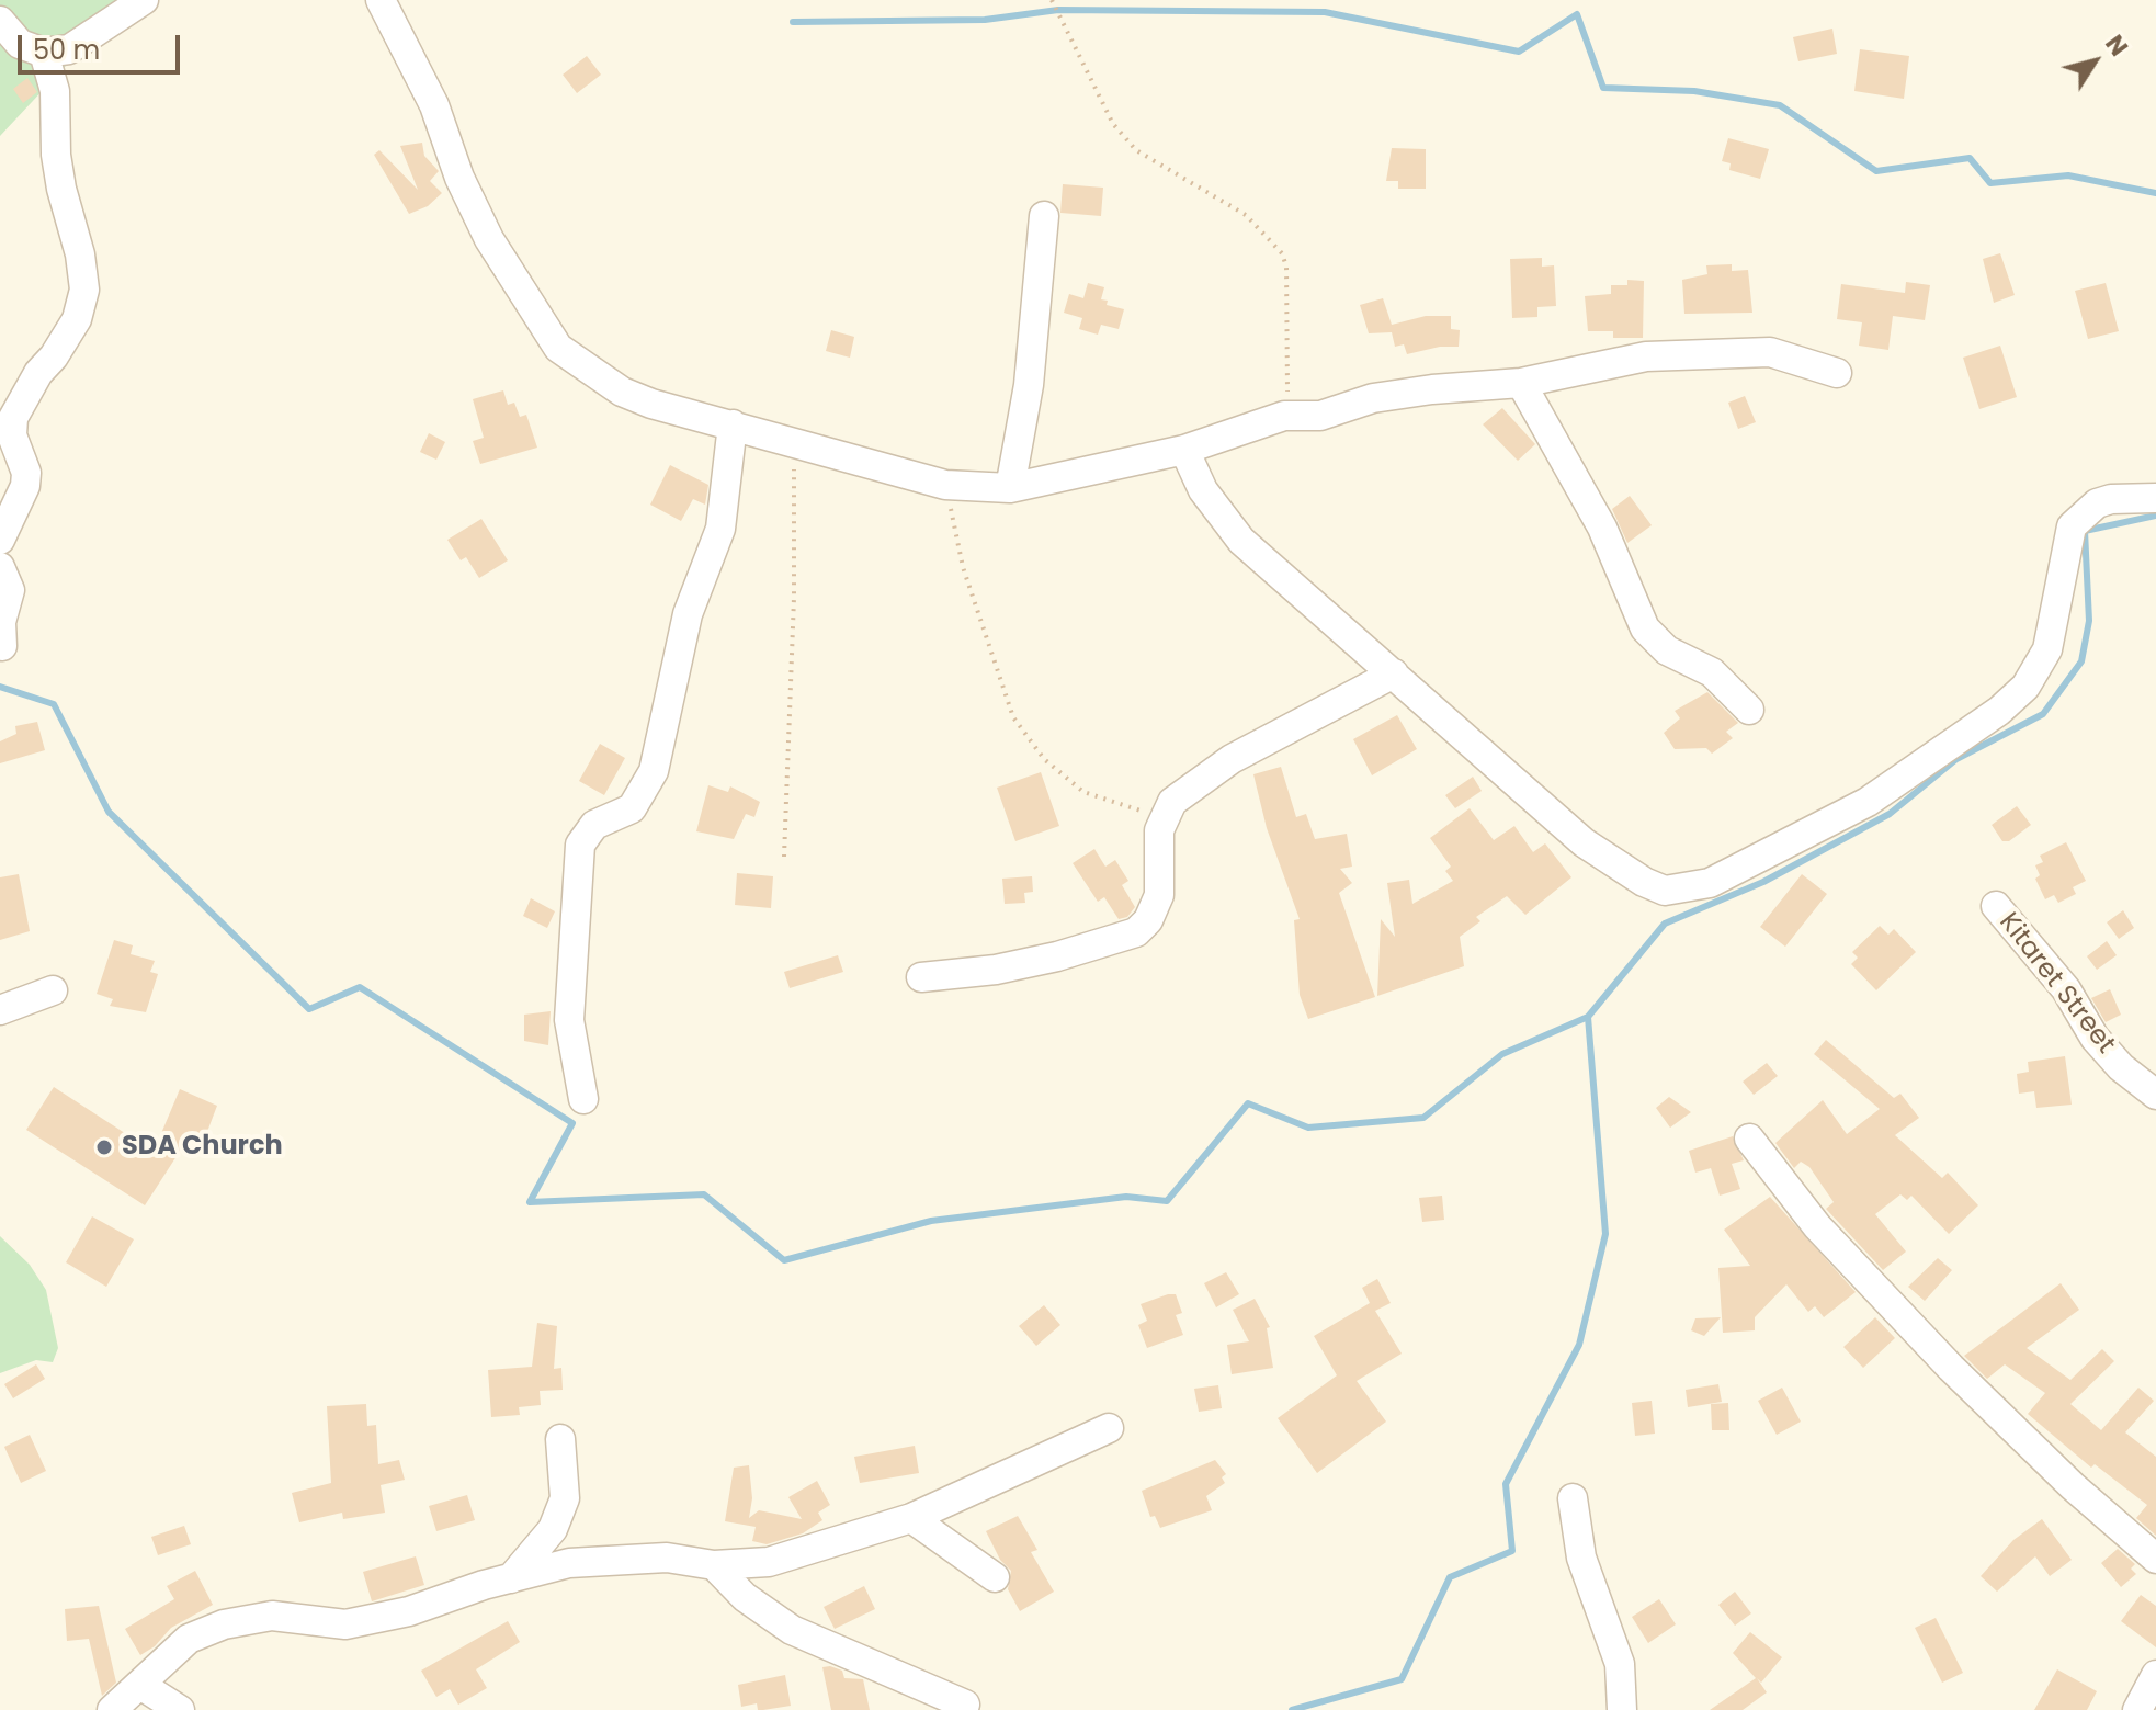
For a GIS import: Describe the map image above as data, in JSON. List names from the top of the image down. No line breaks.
{"streets":{"street":["Kitaret Street"]},"places":["SDA Church"],"scale_bar":"50 m","north":"top right"}
